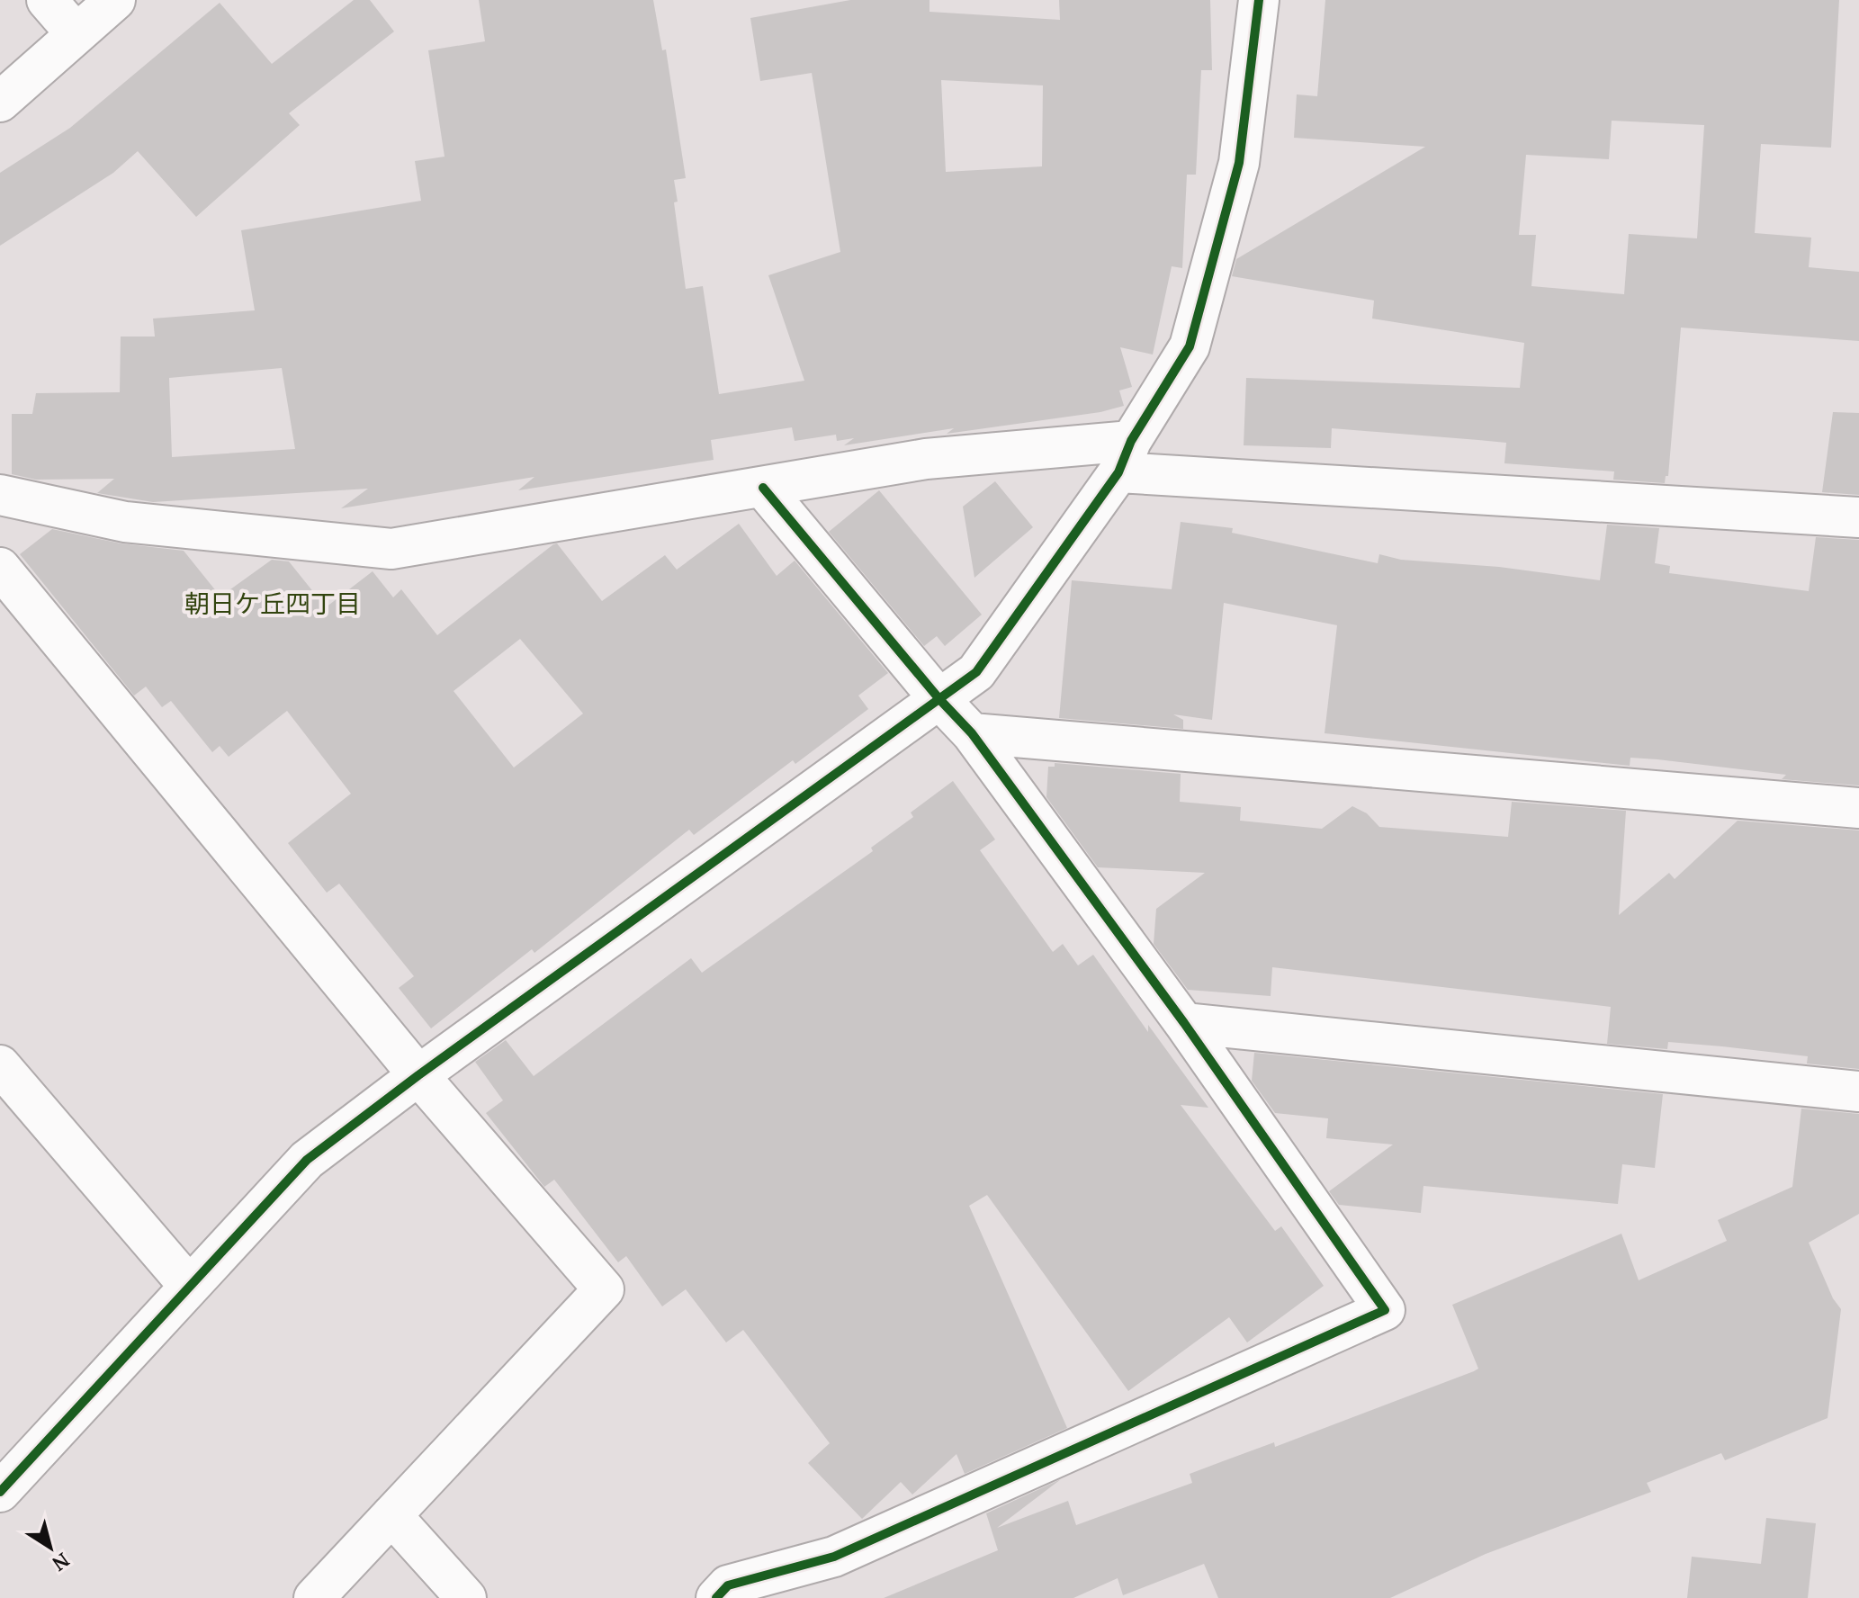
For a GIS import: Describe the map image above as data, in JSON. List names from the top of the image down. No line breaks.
{"districts":["朝日ケ丘四丁目"],"north":"bottom right"}
